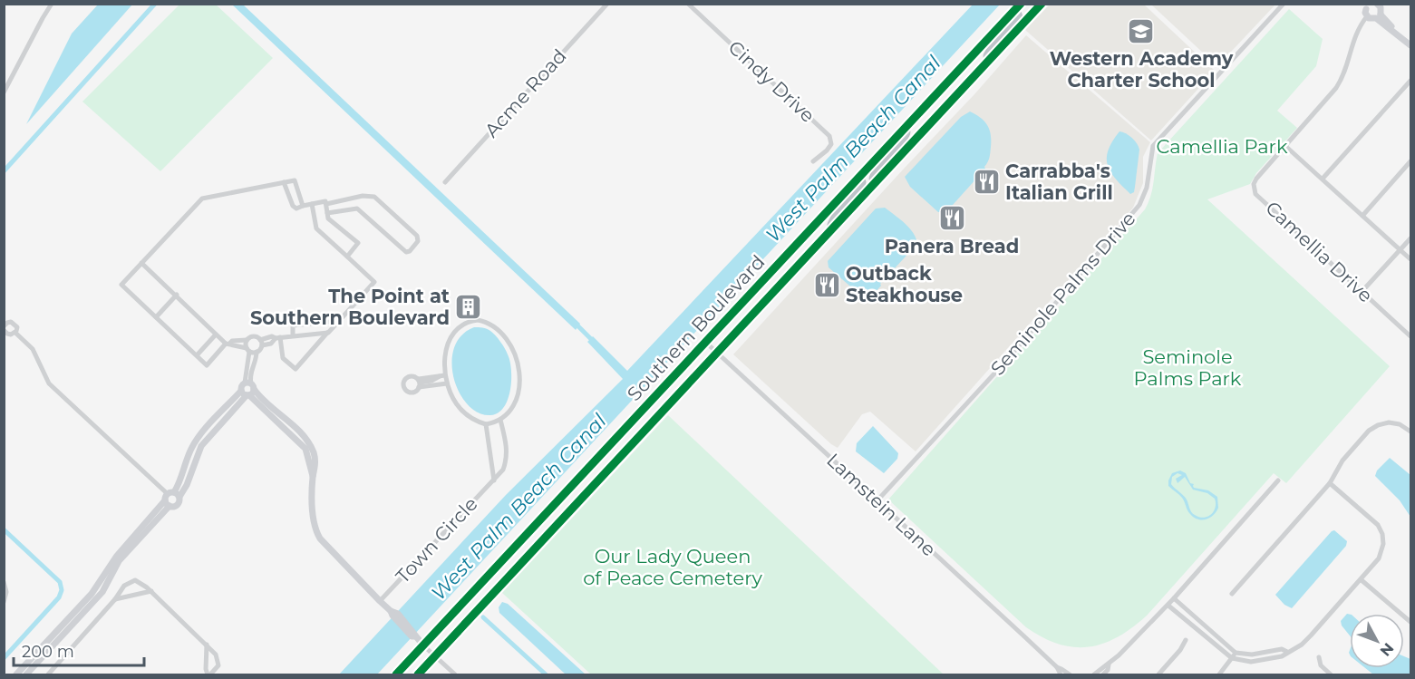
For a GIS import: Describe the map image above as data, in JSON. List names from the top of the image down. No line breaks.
{"streets":{"highway":["Southern Boulevard"],"street":["Cindy Drive","Acme Road","Camellia Drive","Seminole Palms Drive","Lamstein Lane","Town Circle"]},"crossings":[["Seminole Palms Drive","Lamstein Lane"],["Southern Boulevard","Lamstein Lane"]],"water":["West Palm Beach Canal"],"parks":["Camellia Park","Seminole Palms Park","Our Lady Queen of Peace Cemetery"],"places":{"school or university":["Western Academy Charter School"],"restaurant":["Carrabba's Italian Grill","Panera Bread","Outback Steakhouse"],"building":["The Point at Southern Boulevard"]},"scale_bar":"200 m","north":"bottom right"}
